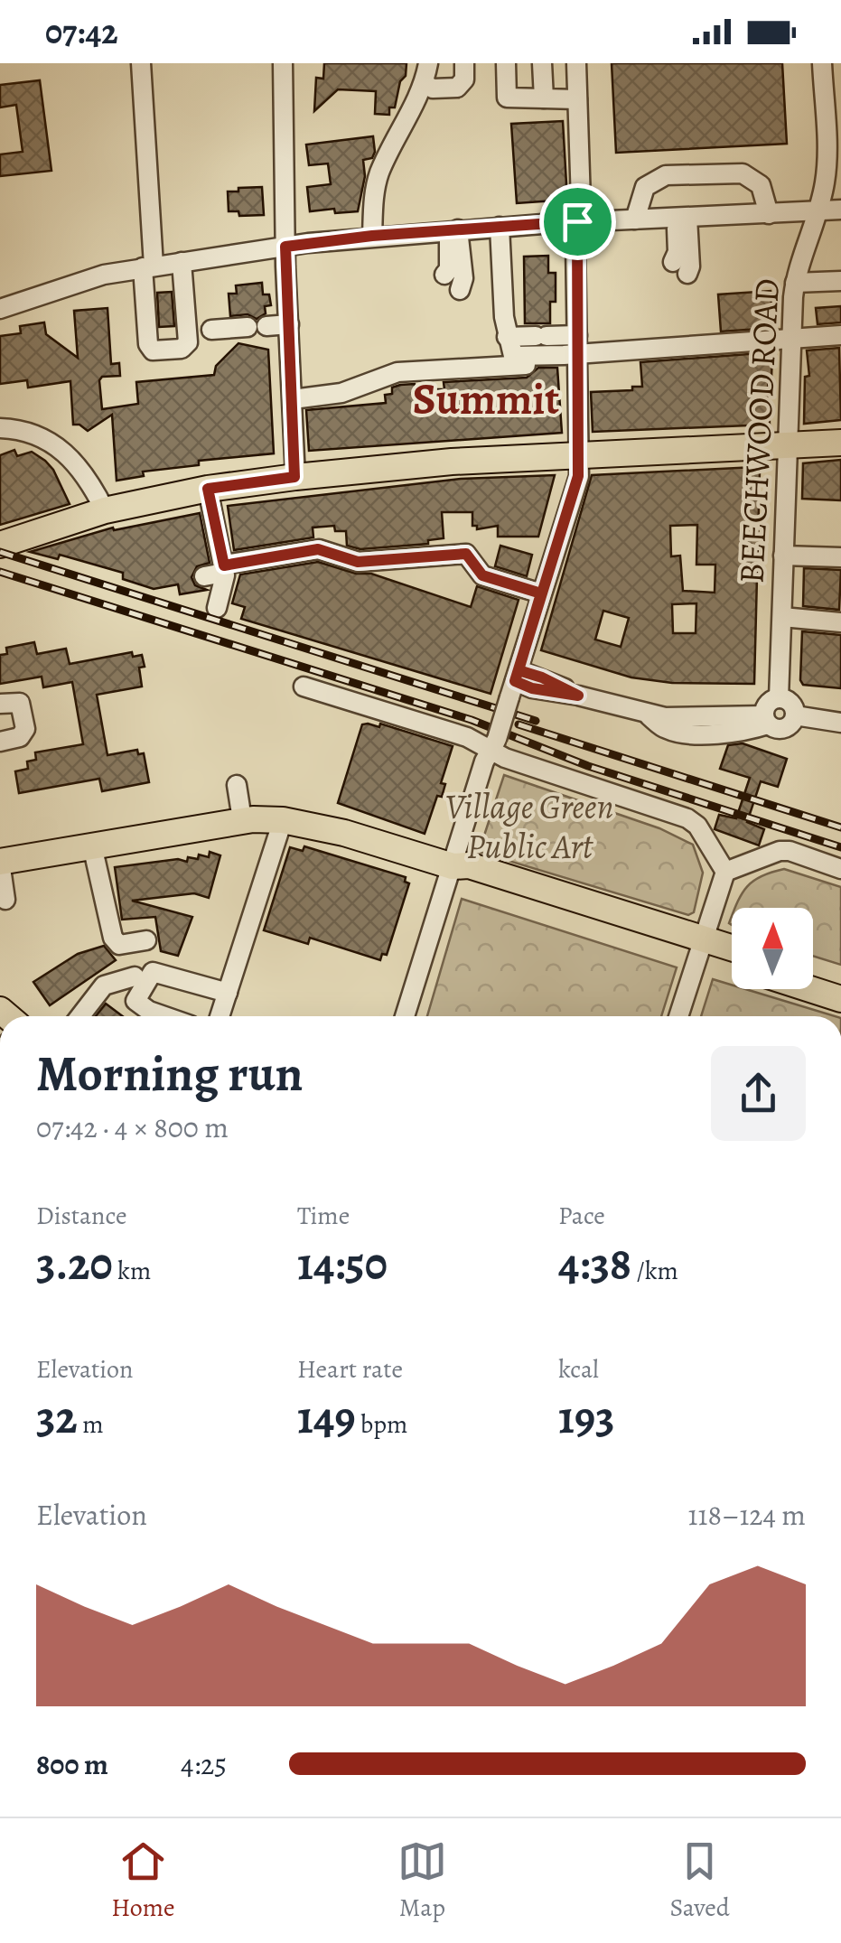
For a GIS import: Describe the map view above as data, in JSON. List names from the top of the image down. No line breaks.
{"streets":{"street":["BEECHWOOD ROAD"]},"districts":["Summit"],"parks":["Village Green Public Art"],"north":"top","page":{"status":"07:42","heading":["Morning run","07:42 · 4 × 800 m"],"stats":[["Distance","3.20 km"],["Time","14:50"],["Pace","4:38 /km"],["Elevation","32 m"],["Heart rate","149 bpm"],["kcal","193"]],"chart":["Elevation","118–124 m"],"list":[{"name":"800 m","note":"4:25"}],"tabs":["Home","Map","Saved"]}}
